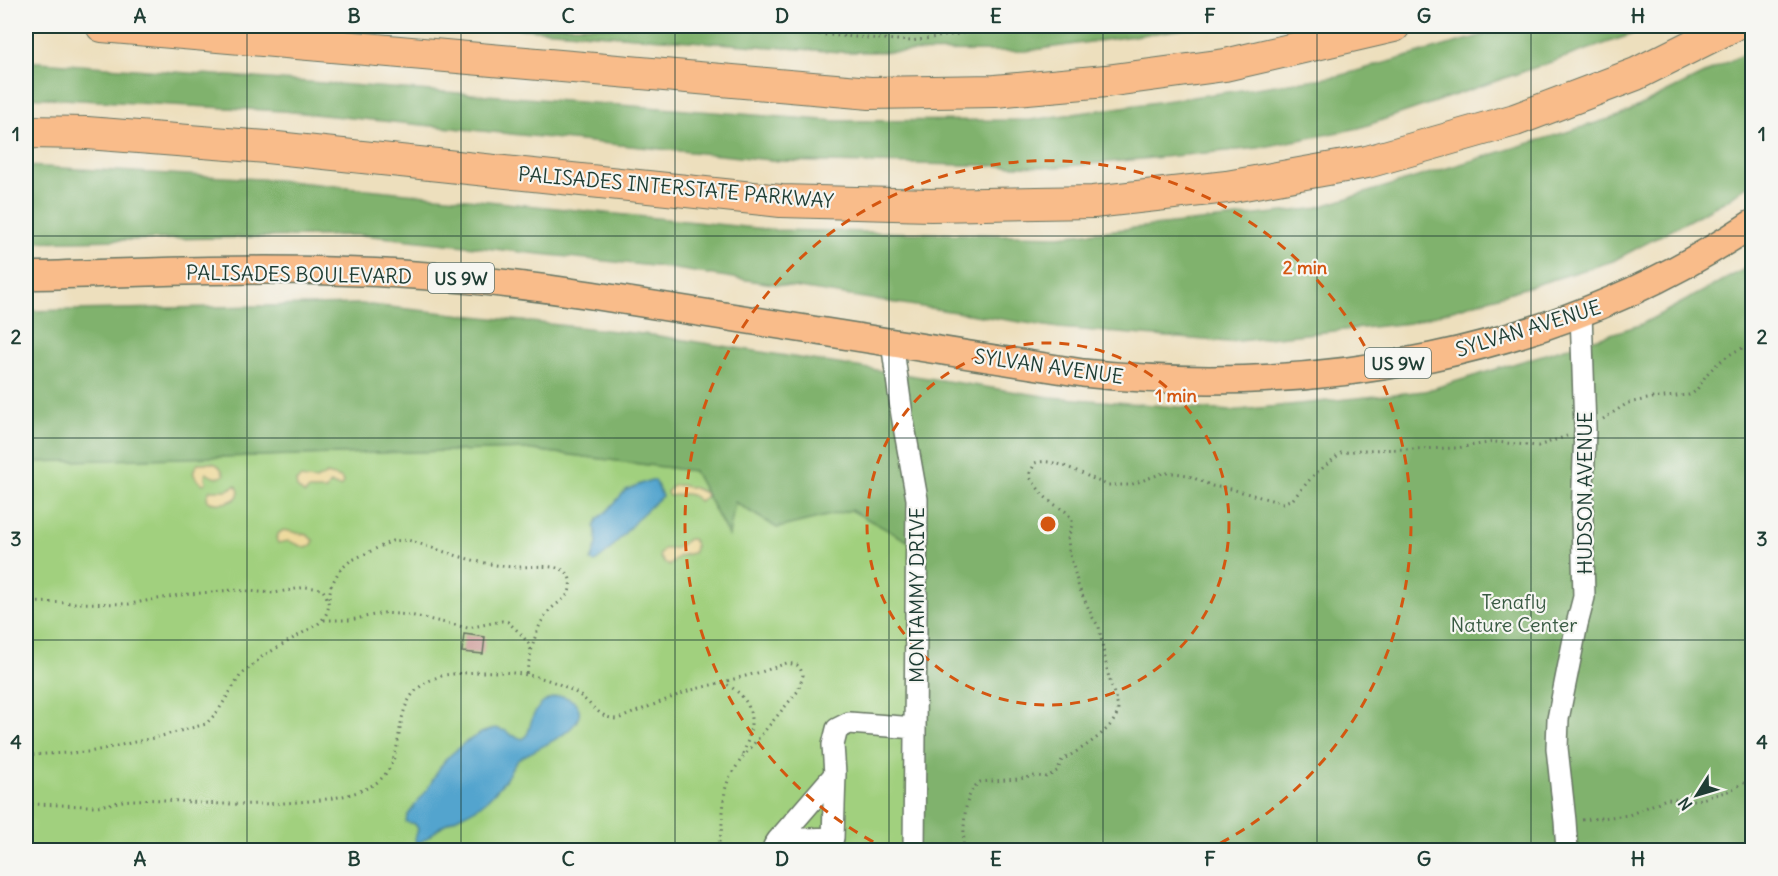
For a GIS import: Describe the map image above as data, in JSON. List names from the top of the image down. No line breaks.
{"streets":{"highway":["PALISADES INTERSTATE PARKWAY"],"main road":["PALISADES BOULEVARD","US 9W","SYLVAN AVENUE"],"street":["HUDSON AVENUE","MONTAMMY DRIVE"]},"crossings":[["PALISADES BOULEVARD","SYLVAN AVENUE"],["PALISADES BOULEVARD","MONTAMMY DRIVE"],["SYLVAN AVENUE","HUDSON AVENUE"],["SYLVAN AVENUE","MONTAMMY DRIVE"]],"parks":["Tenafly Nature Center"],"north":"bottom left","grid":{"columns":["A","B","C","D","E","F","G","H"],"rows":["1","2","3","4"]},"rings":["2 min","1 min"]}
